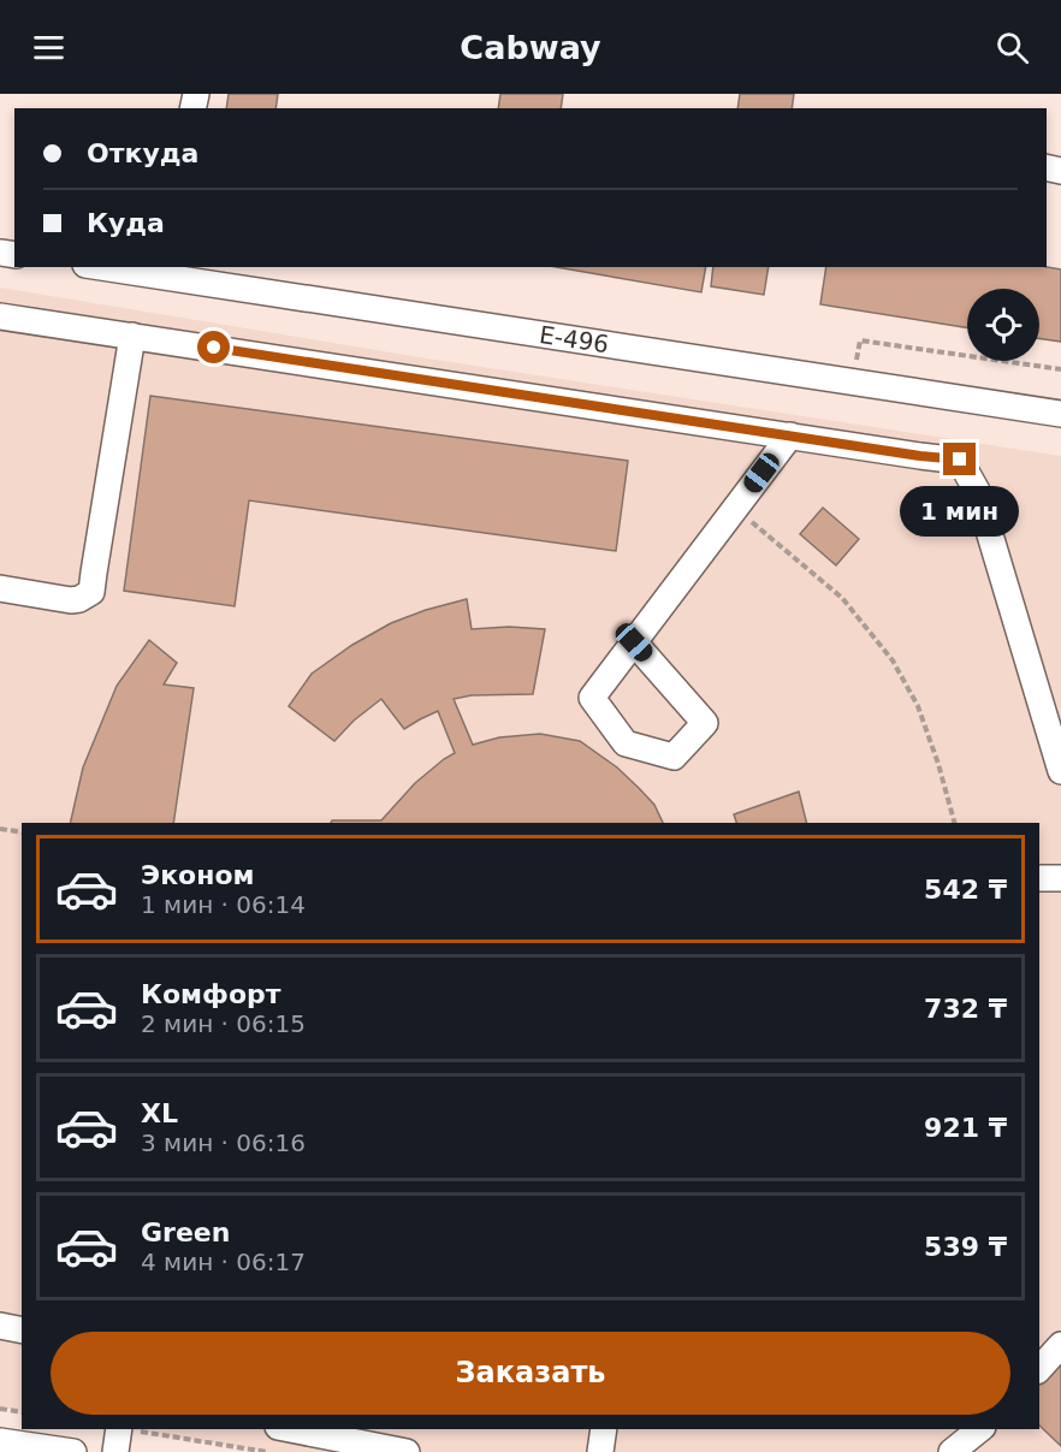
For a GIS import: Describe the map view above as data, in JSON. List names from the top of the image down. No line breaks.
{"streets":{"street":["E-496"]},"page":{"header":"Cabway","banner":["Откуда","Куда"],"bubble":"1 мин","list":[{"name":"Эконом","note":"1 мин · 06:14","value":"542 ₸"},{"name":"Комфорт","note":"2 мин · 06:15","value":"732 ₸"},{"name":"XL","note":"3 мин · 06:16","value":"921 ₸"},{"name":"Green","note":"4 мин · 06:17","value":"539 ₸"}],"buttons":"Заказать"}}
